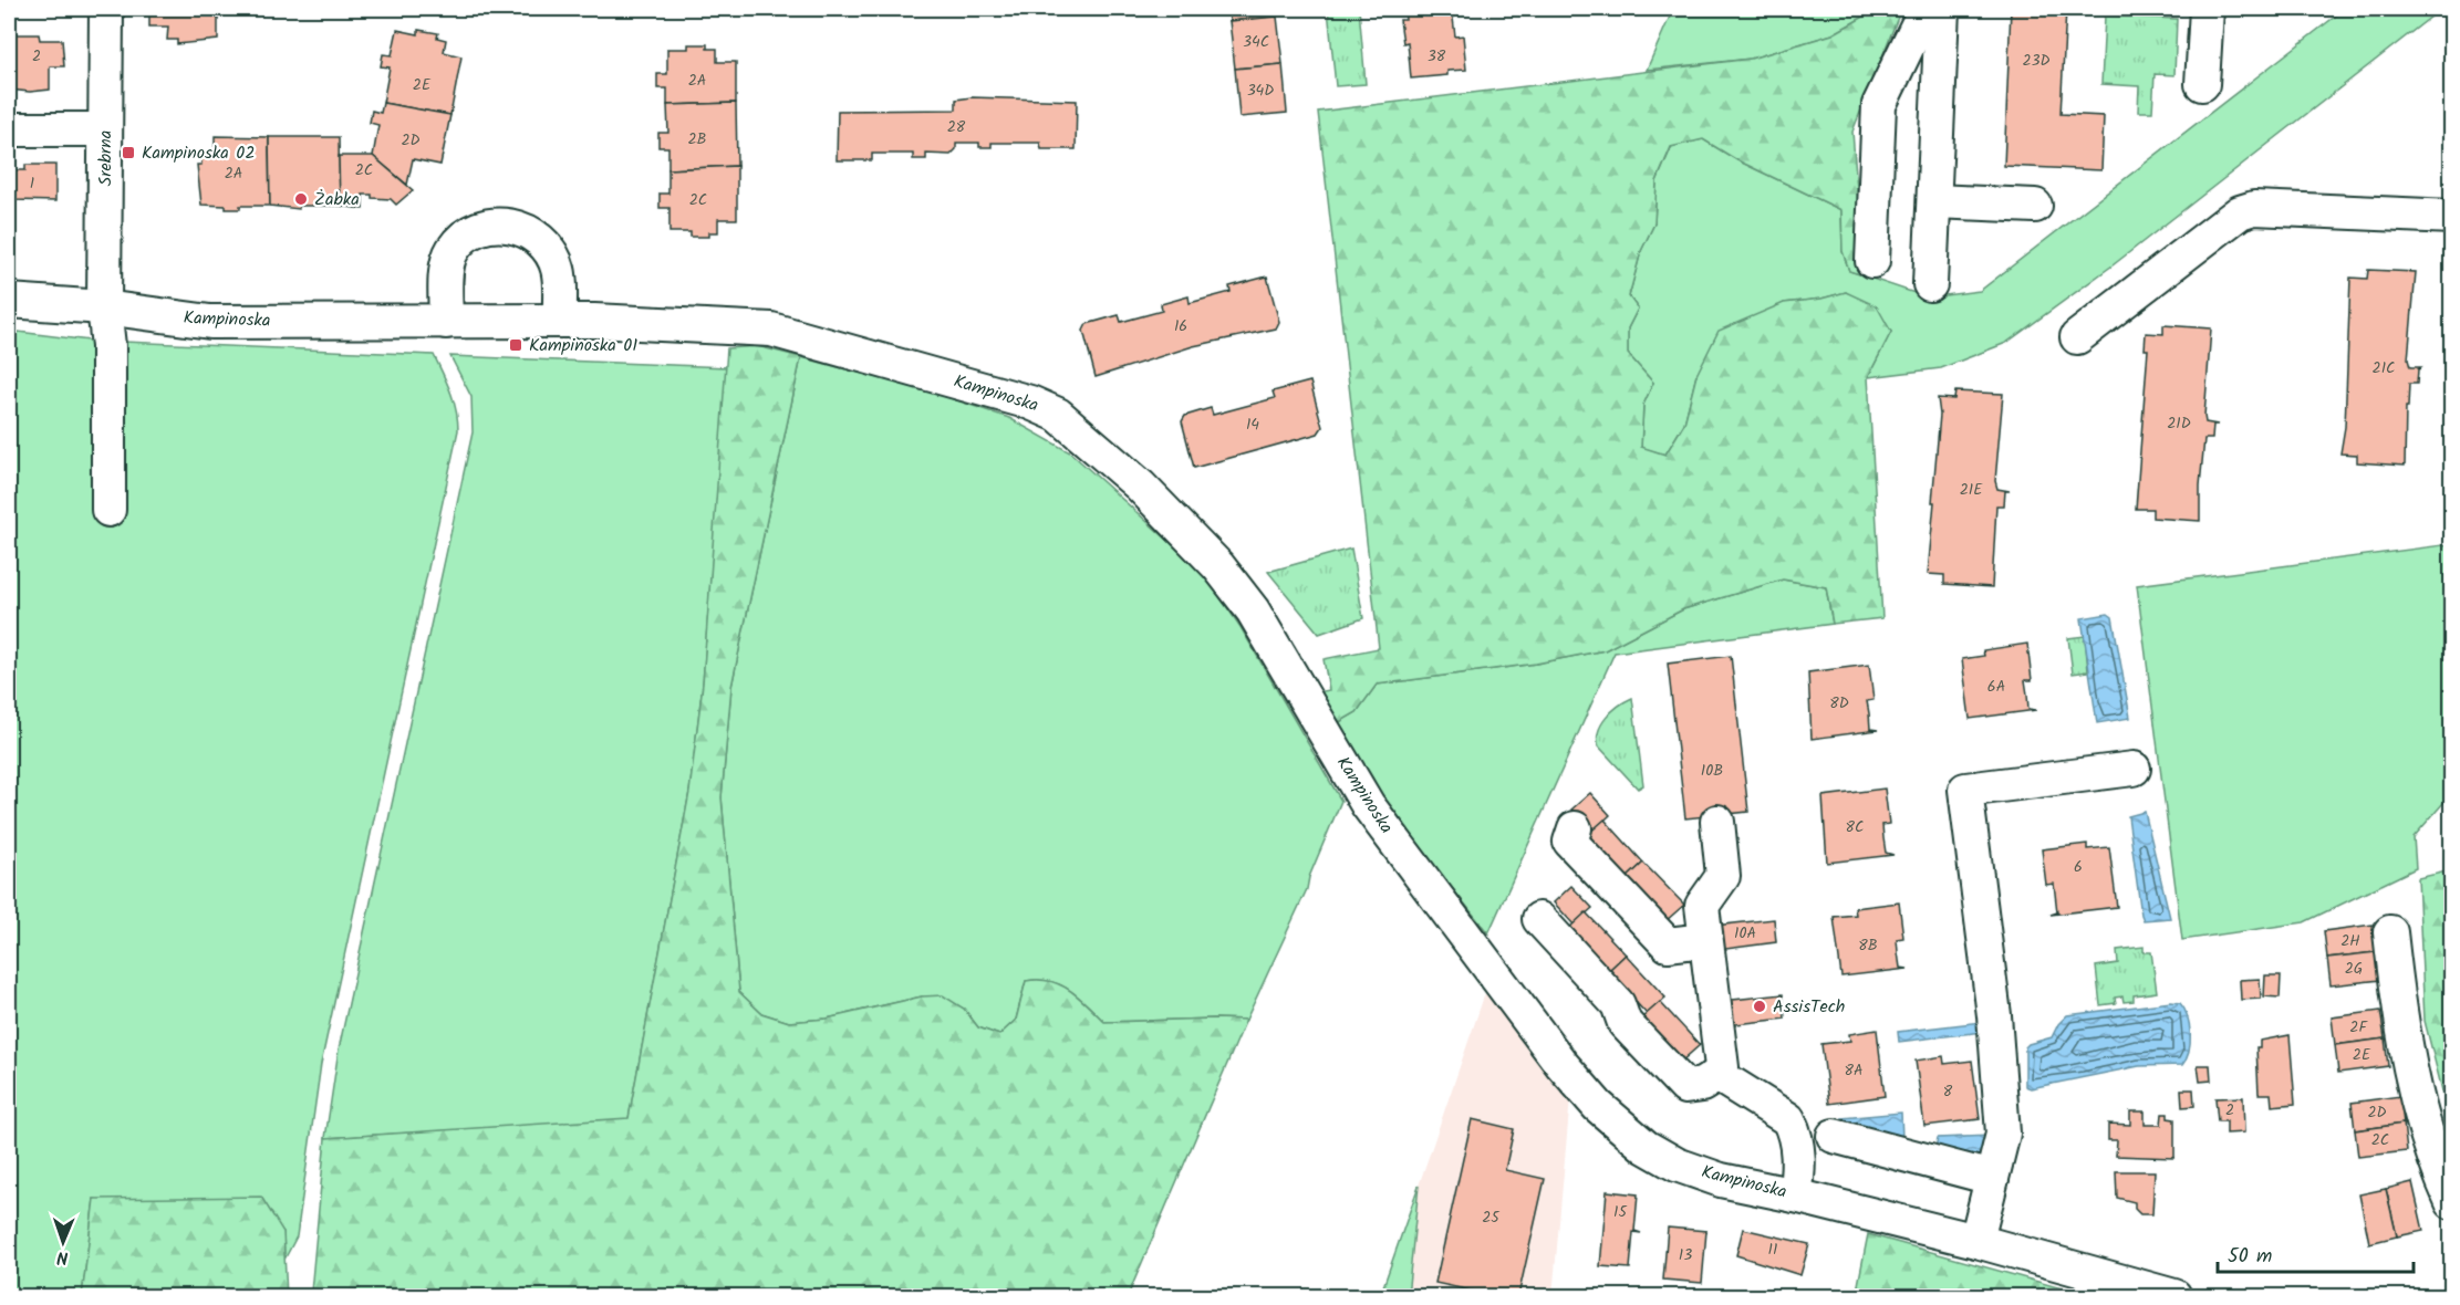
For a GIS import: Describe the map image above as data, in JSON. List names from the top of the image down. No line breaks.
{"streets":{"street":["Srebrna","Kampinoska"]},"crossings":[["Srebrna","Kampinoska"]],"places":{"transit":["Kampinoska 02","Kampinoska 01"],"other":["Żabka","AssisTech"]},"house_numbers":["34C","2","38","23D","2A","2E","34D","28","2B","2D","2C","2A","1","2C","16","21C","21D","14","21E","6A","8D","10B","8C","6","10A","2H","8B","2G","2F","2E","8A","8","2","2D","2C","15","25","11","13"],"scale_bar":"50 m","north":"bottom"}
